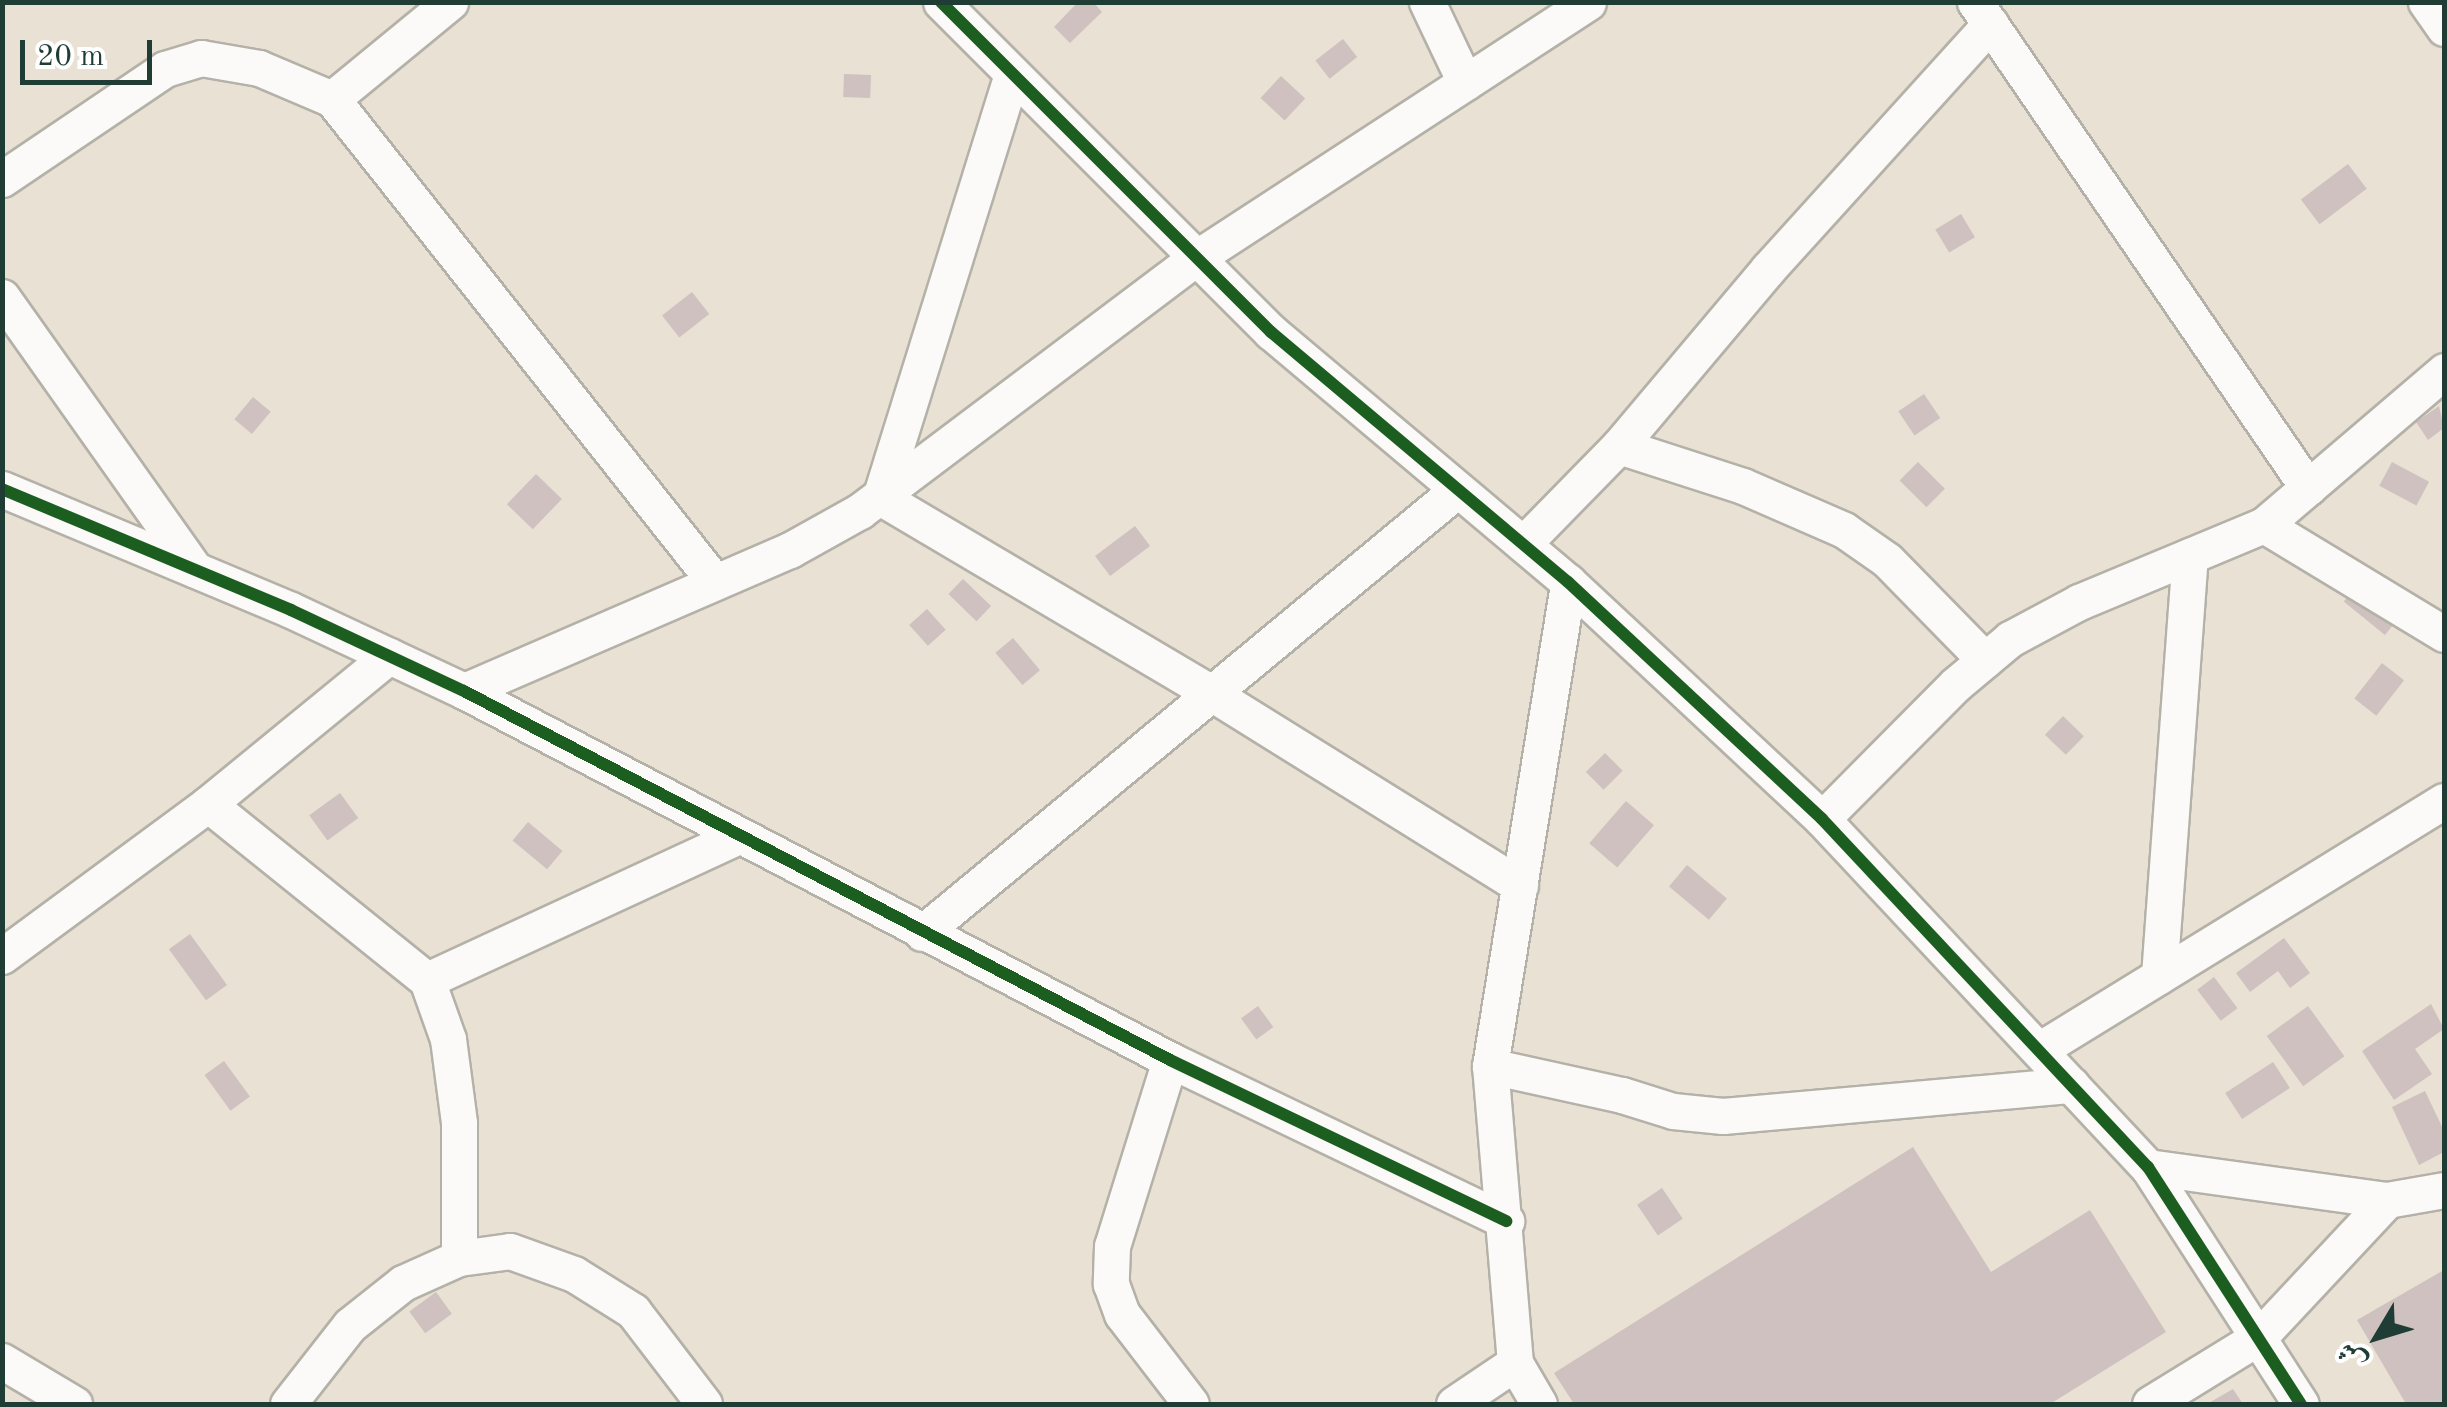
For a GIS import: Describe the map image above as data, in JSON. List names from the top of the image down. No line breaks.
{"scale_bar":"20 m","north":"bottom left"}
